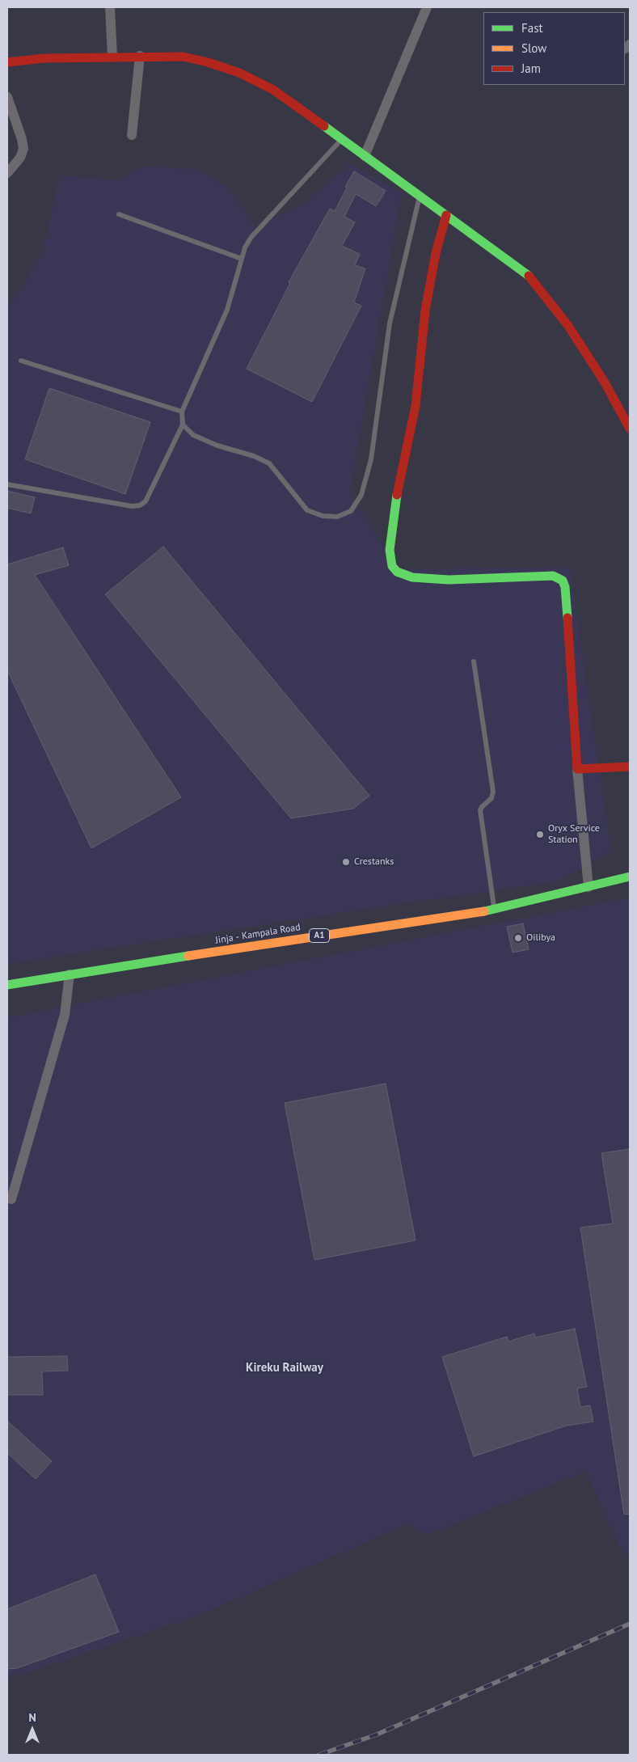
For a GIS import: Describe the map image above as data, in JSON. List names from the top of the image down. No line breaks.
{"streets":{"main road":["Jinja - Kampala Road","A1"]},"districts":["Kireku Railway"],"places":["Oryx Service Station","Crestanks","Oilibya"],"legend":["Fast","Slow","Jam"],"north":"top"}
